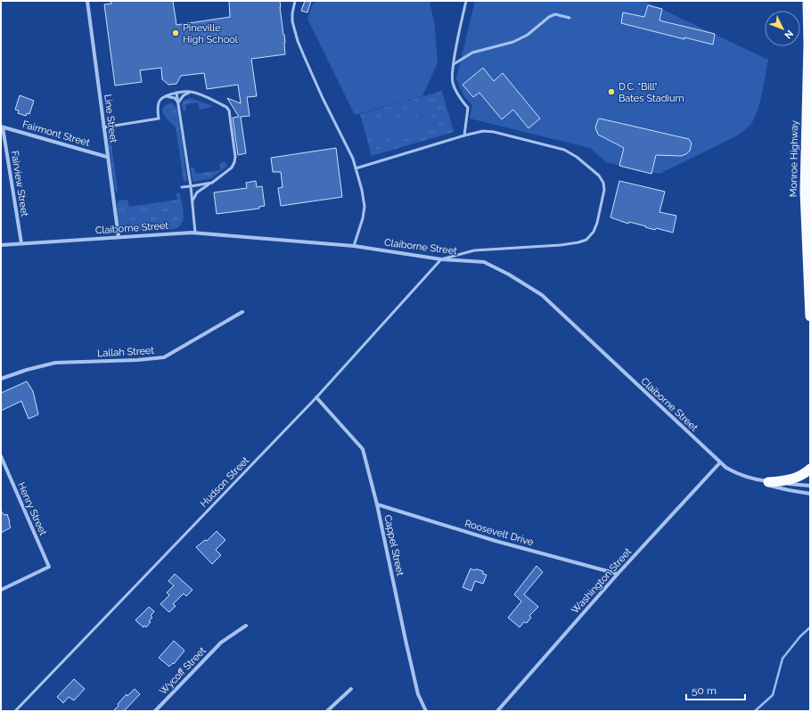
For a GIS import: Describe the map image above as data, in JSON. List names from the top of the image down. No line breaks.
{"streets":{"highway":["Monroe Highway"],"street":["Line Street","Fairmont Street","Fairview Street","Claiborne Street","Lallah Street","Henry Street","Roosevelt Drive","Cappel Street","Washington Street","Wycoff Street"],"lane":["Hudson Street"]},"crossings":[["Line Street","Fairmont Street"],["Line Street","Claiborne Street"],["Fairmont Street","Fairview Street"],["Fairview Street","Claiborne Street"],["Claiborne Street","Hudson Street"],["Claiborne Street","Washington Street"],["Hudson Street","Cappel Street"],["Roosevelt Drive","Cappel Street"],["Roosevelt Drive","Washington Street"]],"places":["Pineville High School","D.C. \"Bill\" Bates Stadium"],"scale_bar":"50 m","north":"bottom right"}
